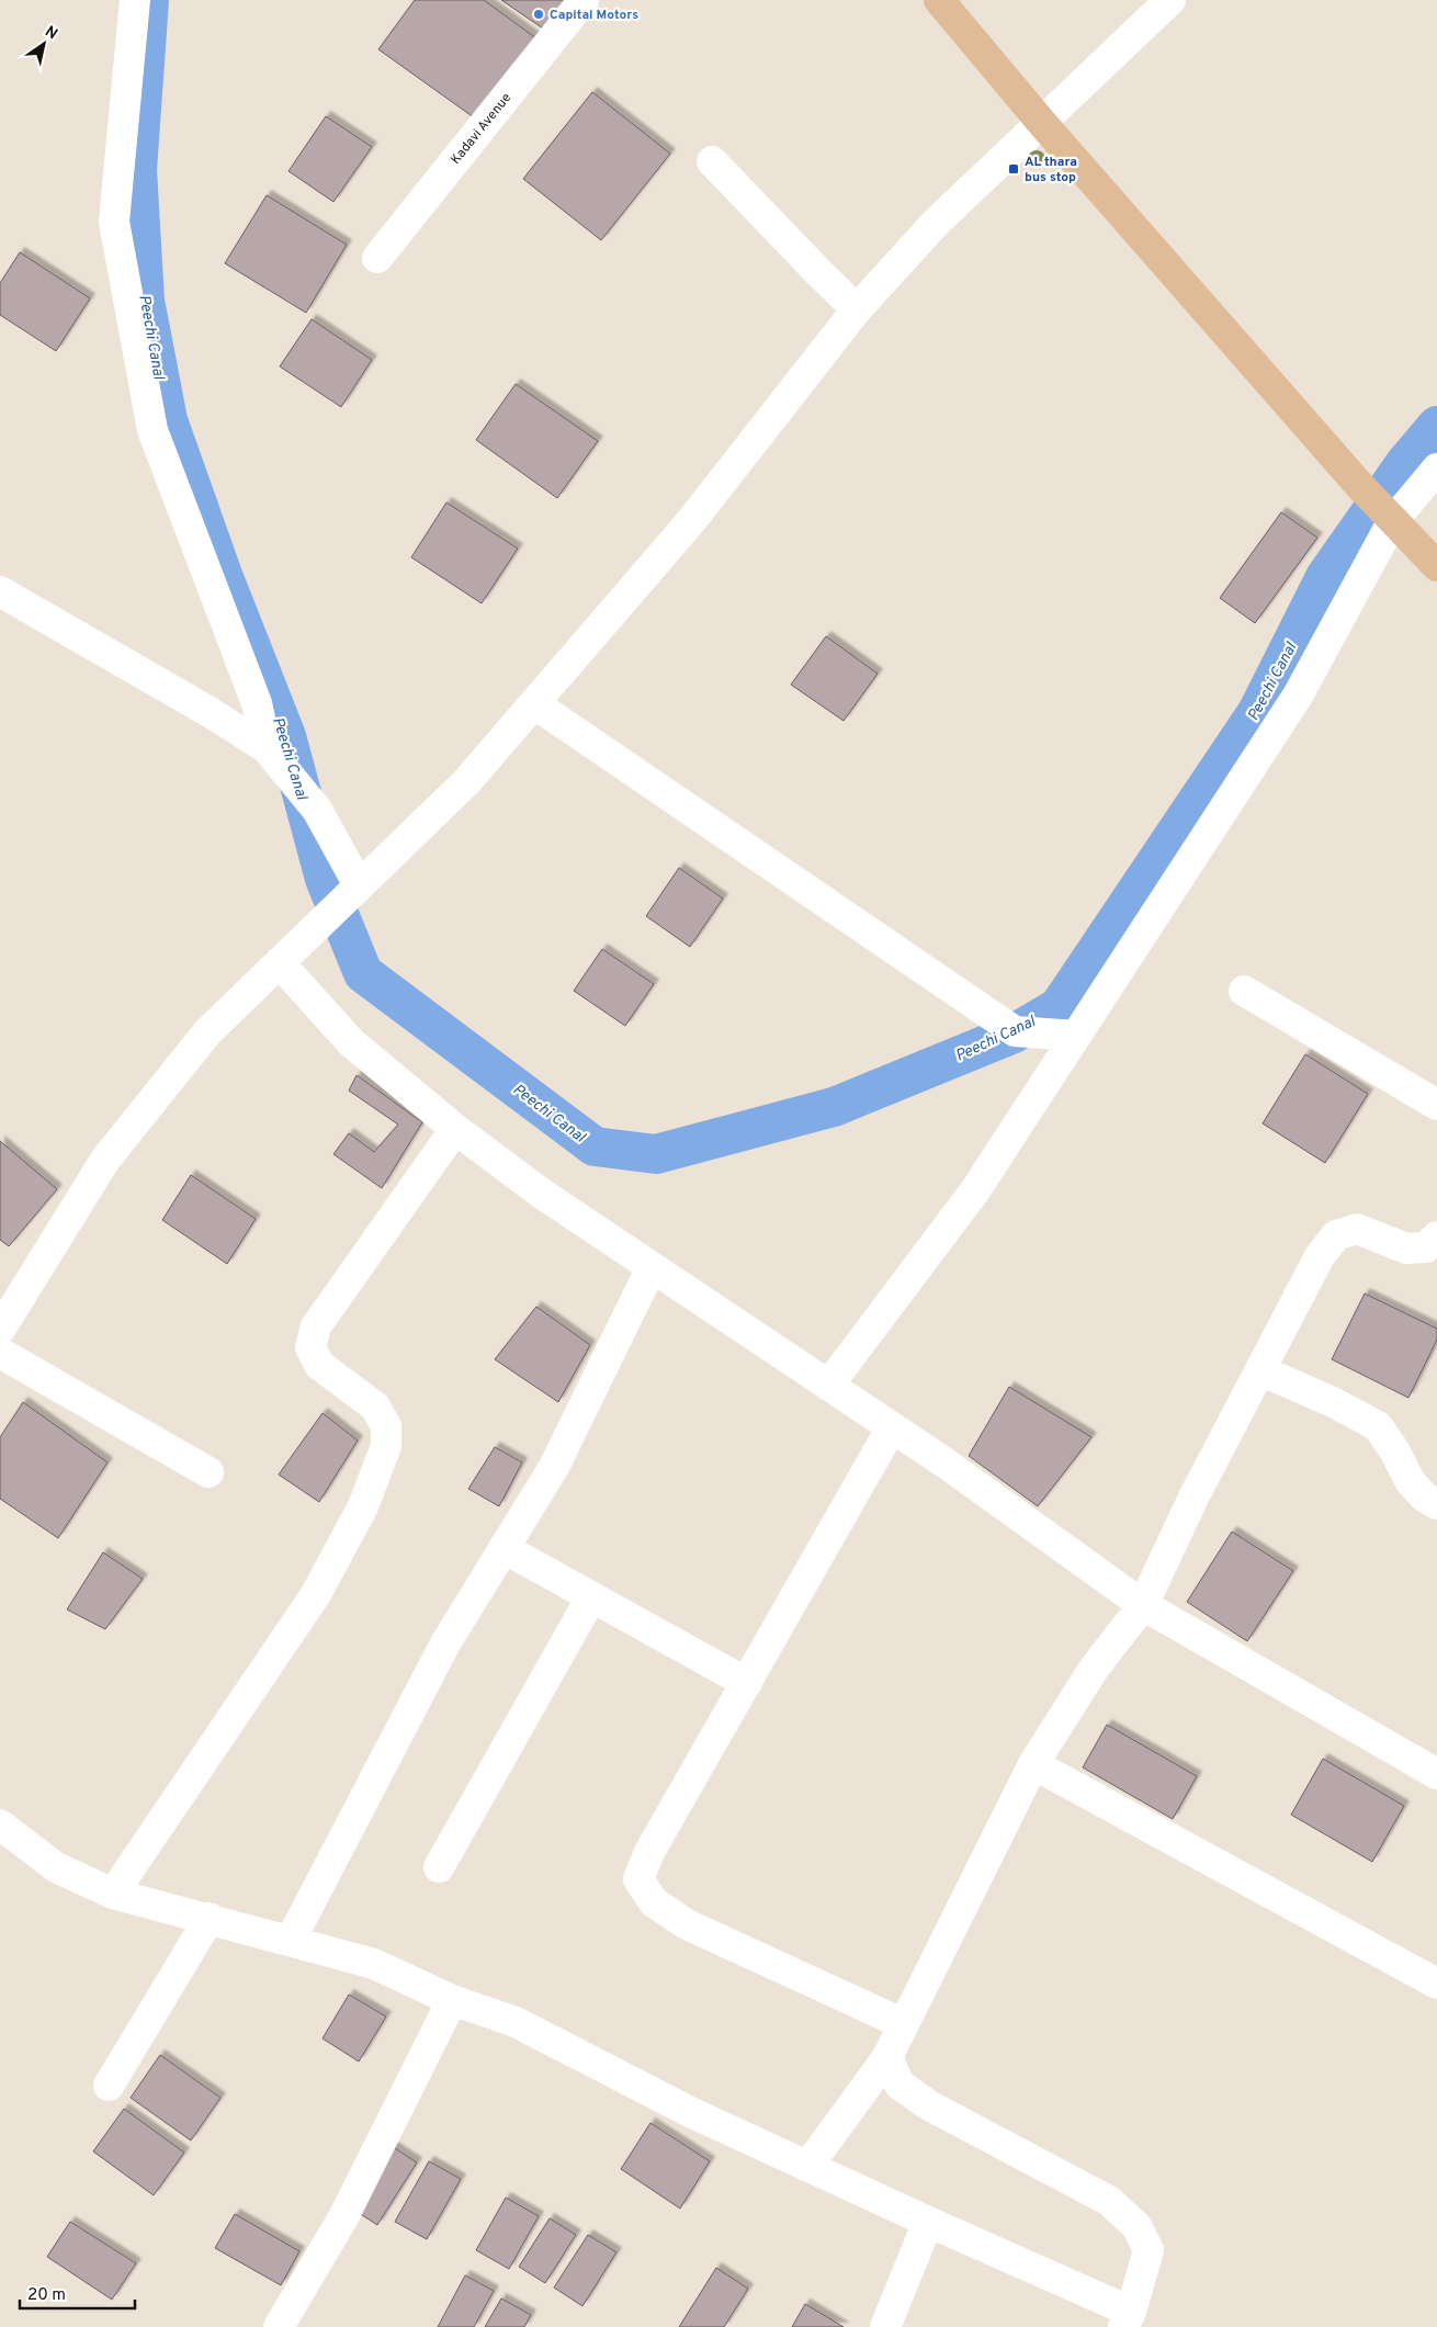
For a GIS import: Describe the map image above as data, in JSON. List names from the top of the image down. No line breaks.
{"streets":{"street":["Kadavi Avenue"]},"water":["Peechi Canal"],"places":{"other":["Capital Motors"],"transit":["AL thara bus stop"]},"scale_bar":"20 m","north":"top right"}
